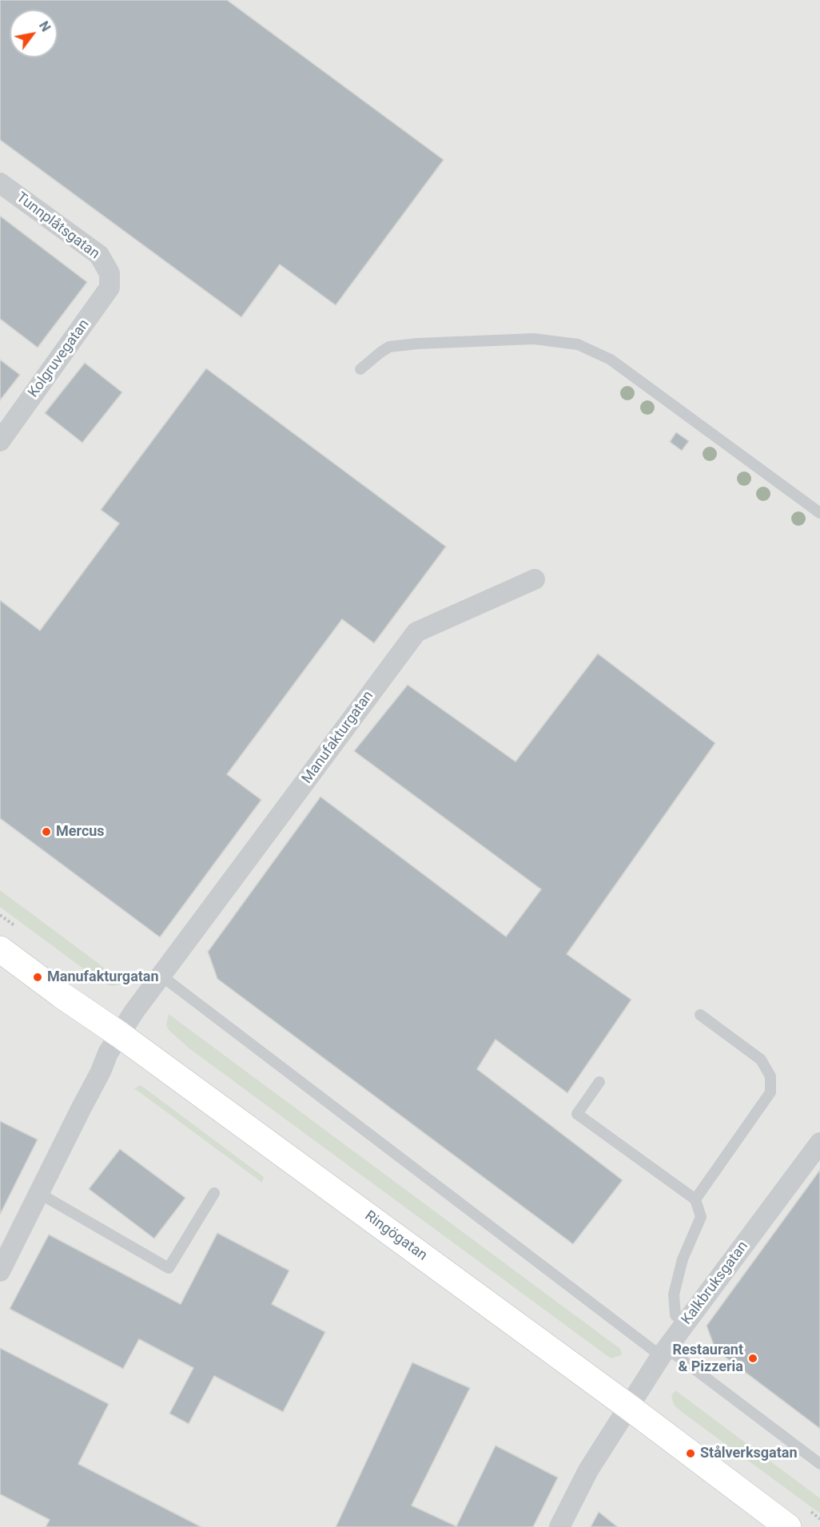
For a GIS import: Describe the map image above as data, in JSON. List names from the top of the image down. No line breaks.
{"streets":{"street":["Tunnplåtsgatan","Kolgruvegatan","Manufakturgatan","Ringögatan","Kalkbruksgatan"]},"crossings":[["Tunnplåtsgatan","Kolgruvegatan"],["Manufakturgatan","Ringögatan"],["Ringögatan","Kalkbruksgatan"]],"places":["Mercus","Manufakturgatan","Restaurant & Pizzeria","Stålverksgatan"],"north":"top right"}
